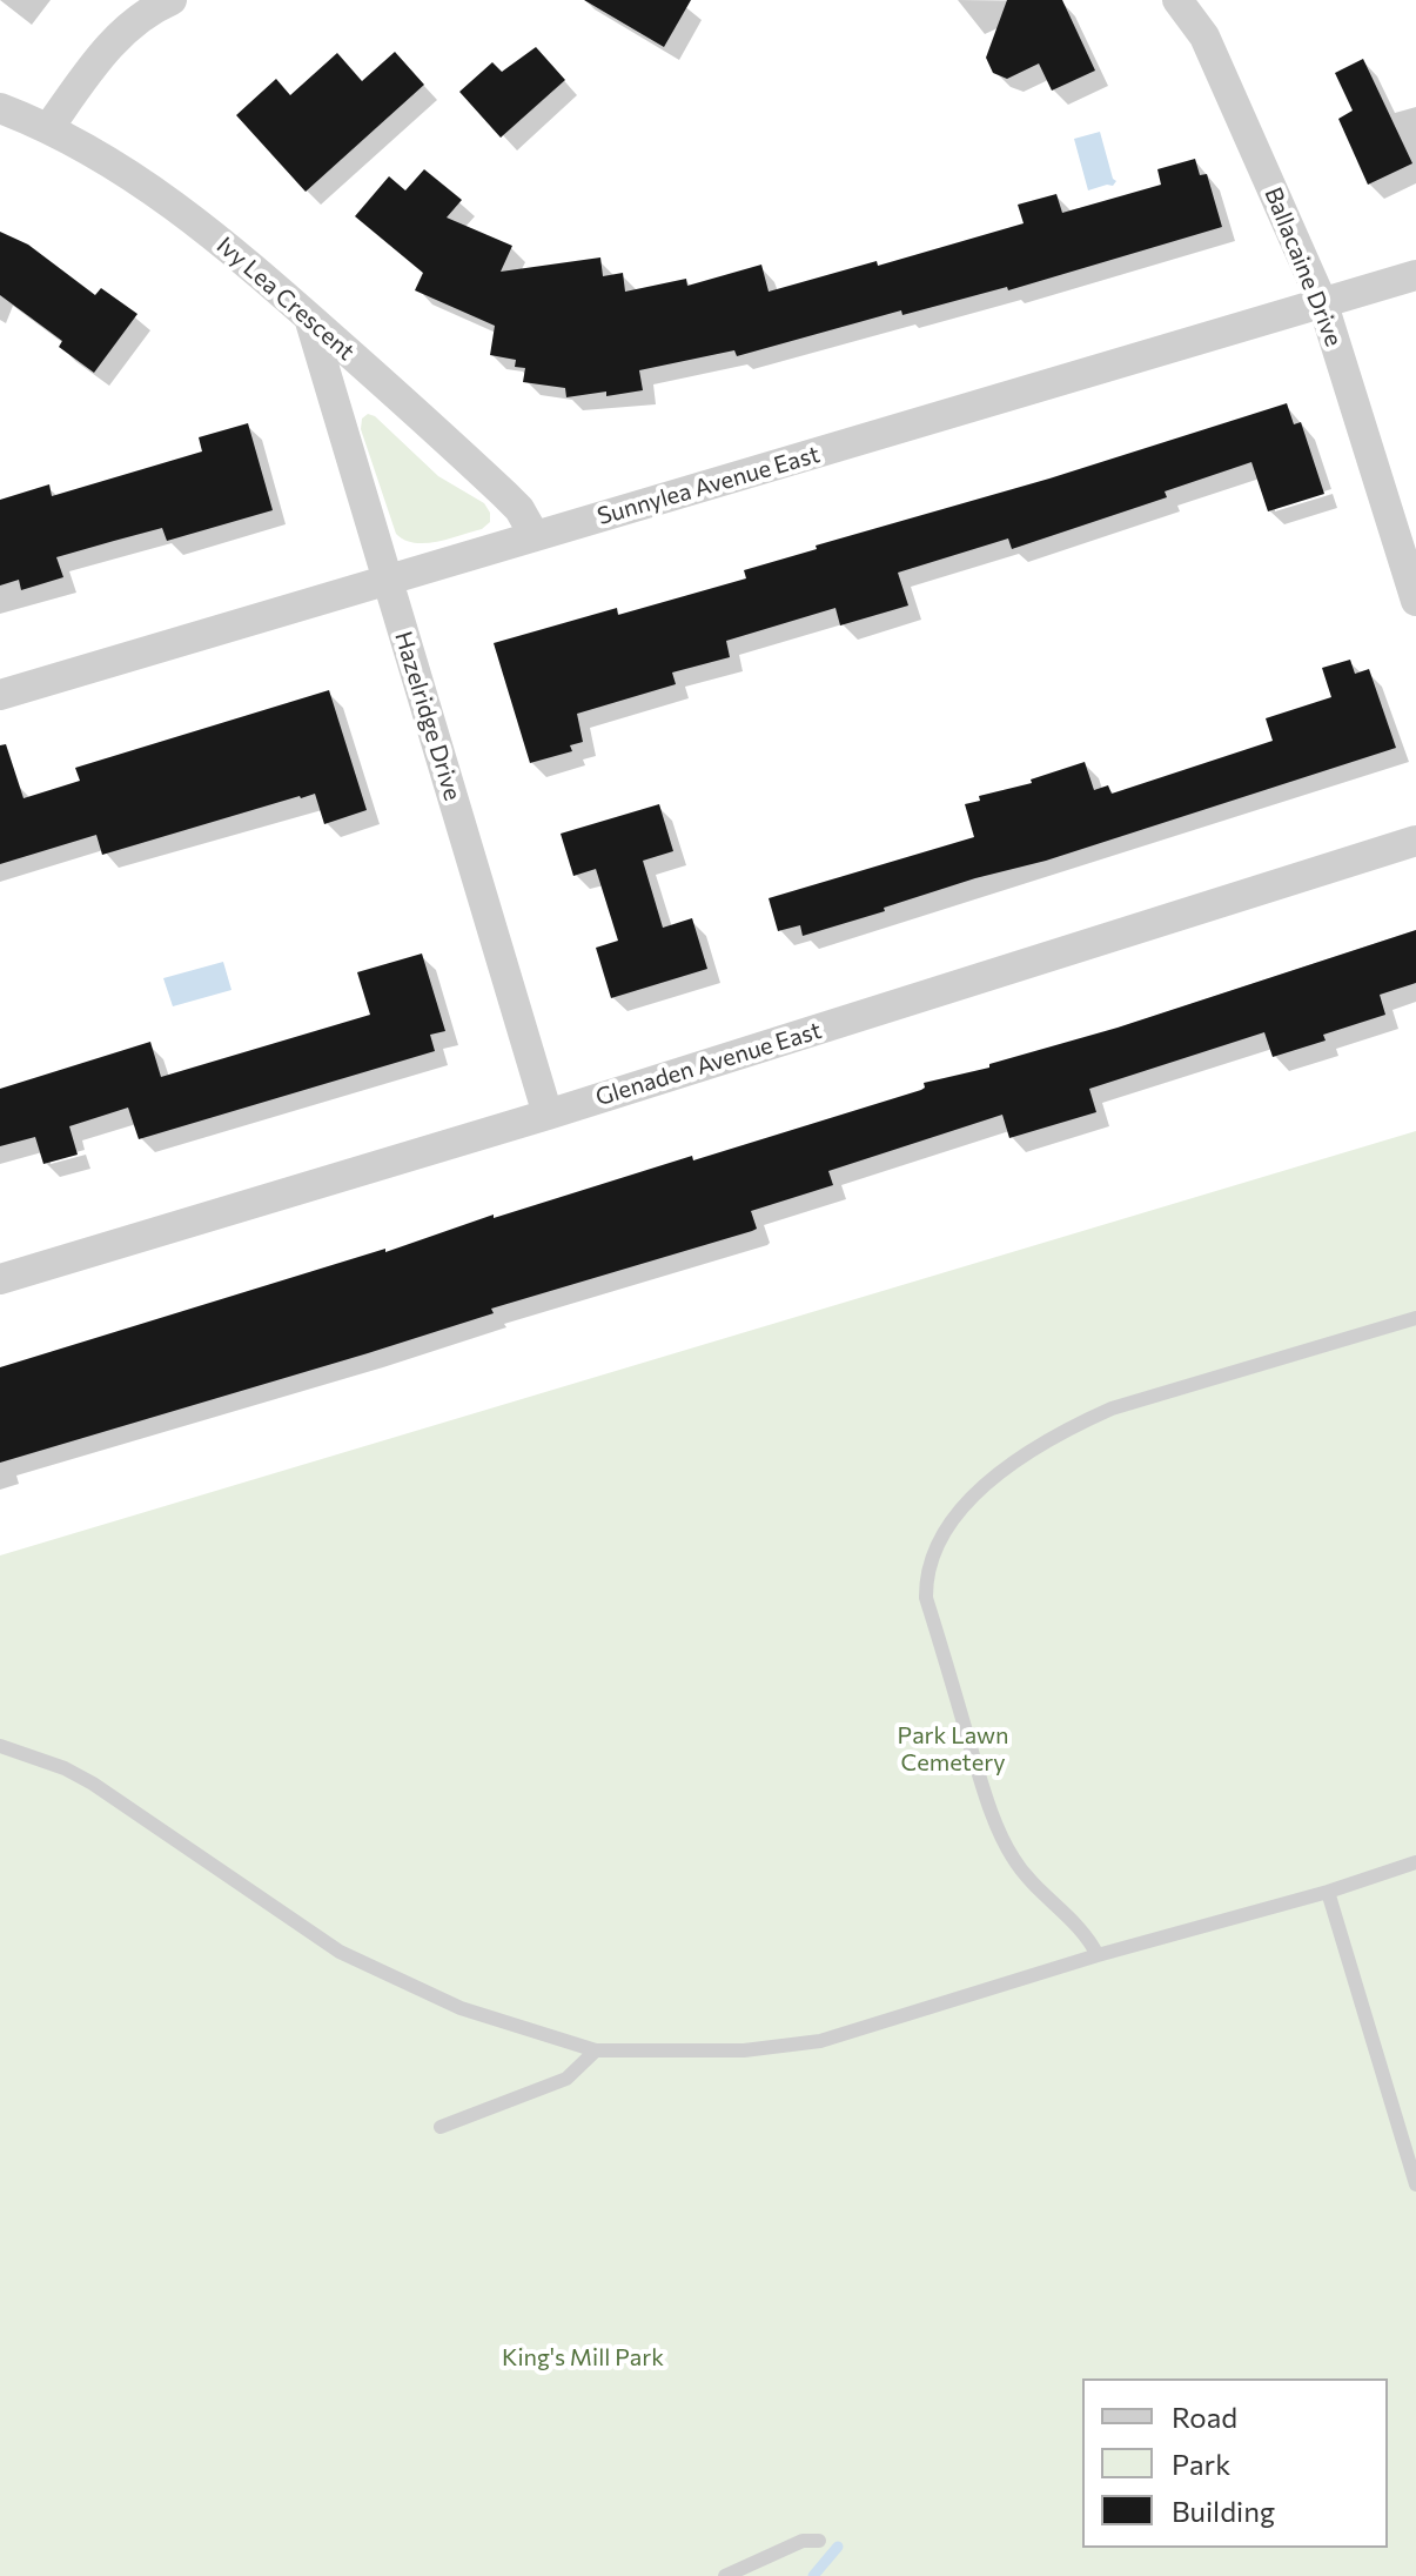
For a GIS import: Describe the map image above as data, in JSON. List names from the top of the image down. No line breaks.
{"streets":{"street":["Ballacaine Drive","Ivy Lea Crescent","Sunnylea Avenue East","Hazelridge Drive","Glenaden Avenue East"]},"crossings":[["Ballacaine Drive","Sunnylea Avenue East"],["Ivy Lea Crescent","Sunnylea Avenue East"],["Ivy Lea Crescent","Hazelridge Drive"],["Sunnylea Avenue East","Hazelridge Drive"],["Hazelridge Drive","Glenaden Avenue East"]],"parks":["Park Lawn Cemetery","King's Mill Park"],"legend":["Road","Park","Building"]}
